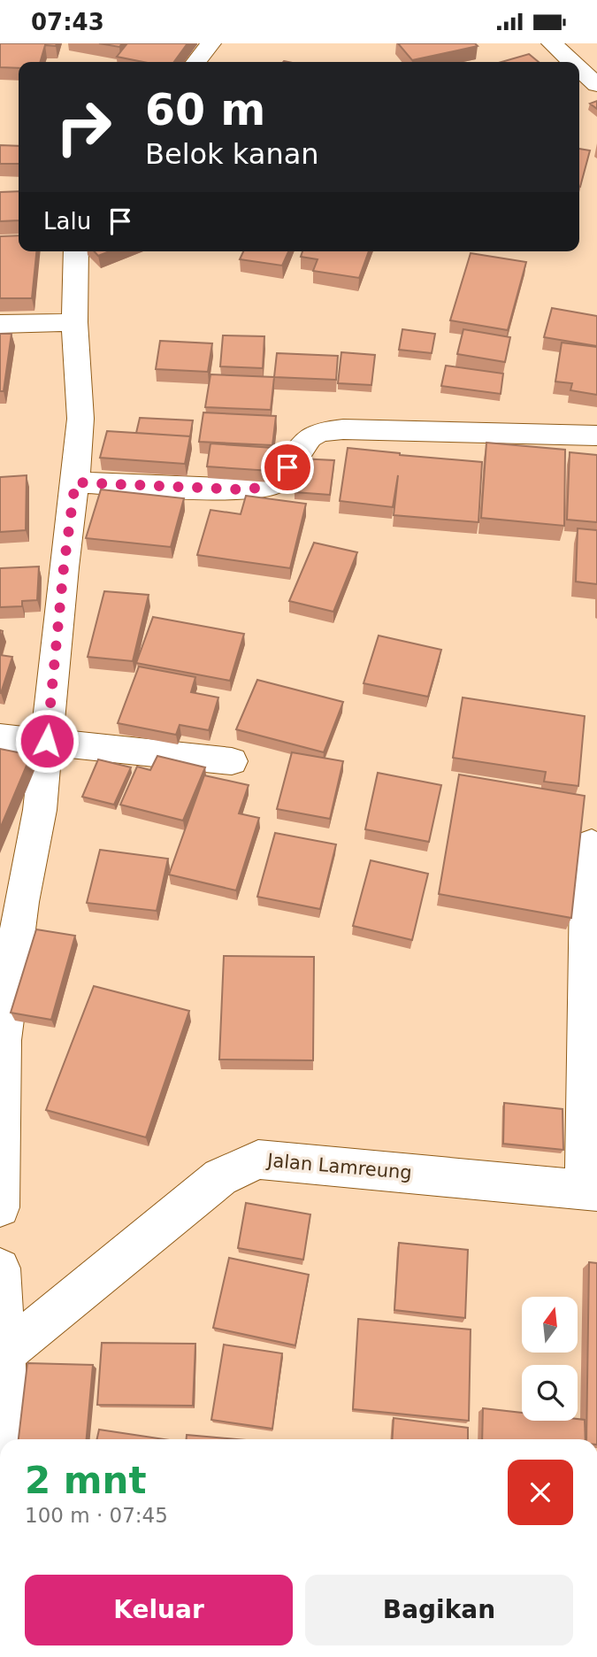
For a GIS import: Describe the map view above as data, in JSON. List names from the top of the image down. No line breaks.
{"streets":{"street":["Jalan Lamreung"]},"north":"top","page":{"status":"07:43","turn":["60 m","Belok kanan"],"then":"Lalu","heading":["2 mnt","100 m · 07:45"],"buttons":["Keluar","Bagikan"]}}
